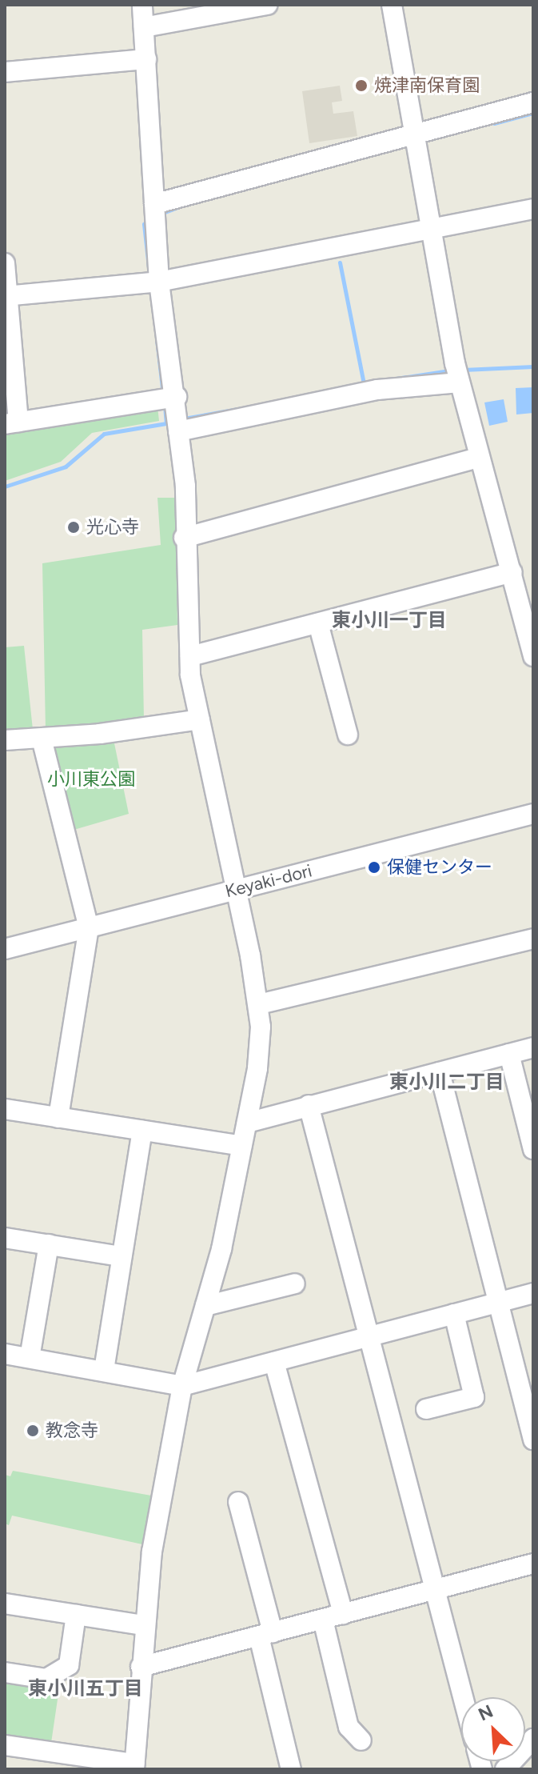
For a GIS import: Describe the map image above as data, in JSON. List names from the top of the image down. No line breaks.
{"streets":{"street":["Keyaki-dori"]},"districts":["東小川一丁目","東小川二丁目","東小川五丁目"],"parks":["小川東公園"],"places":["焼津南保育園","光心寺","保健センター","教念寺"],"north":"top left"}
